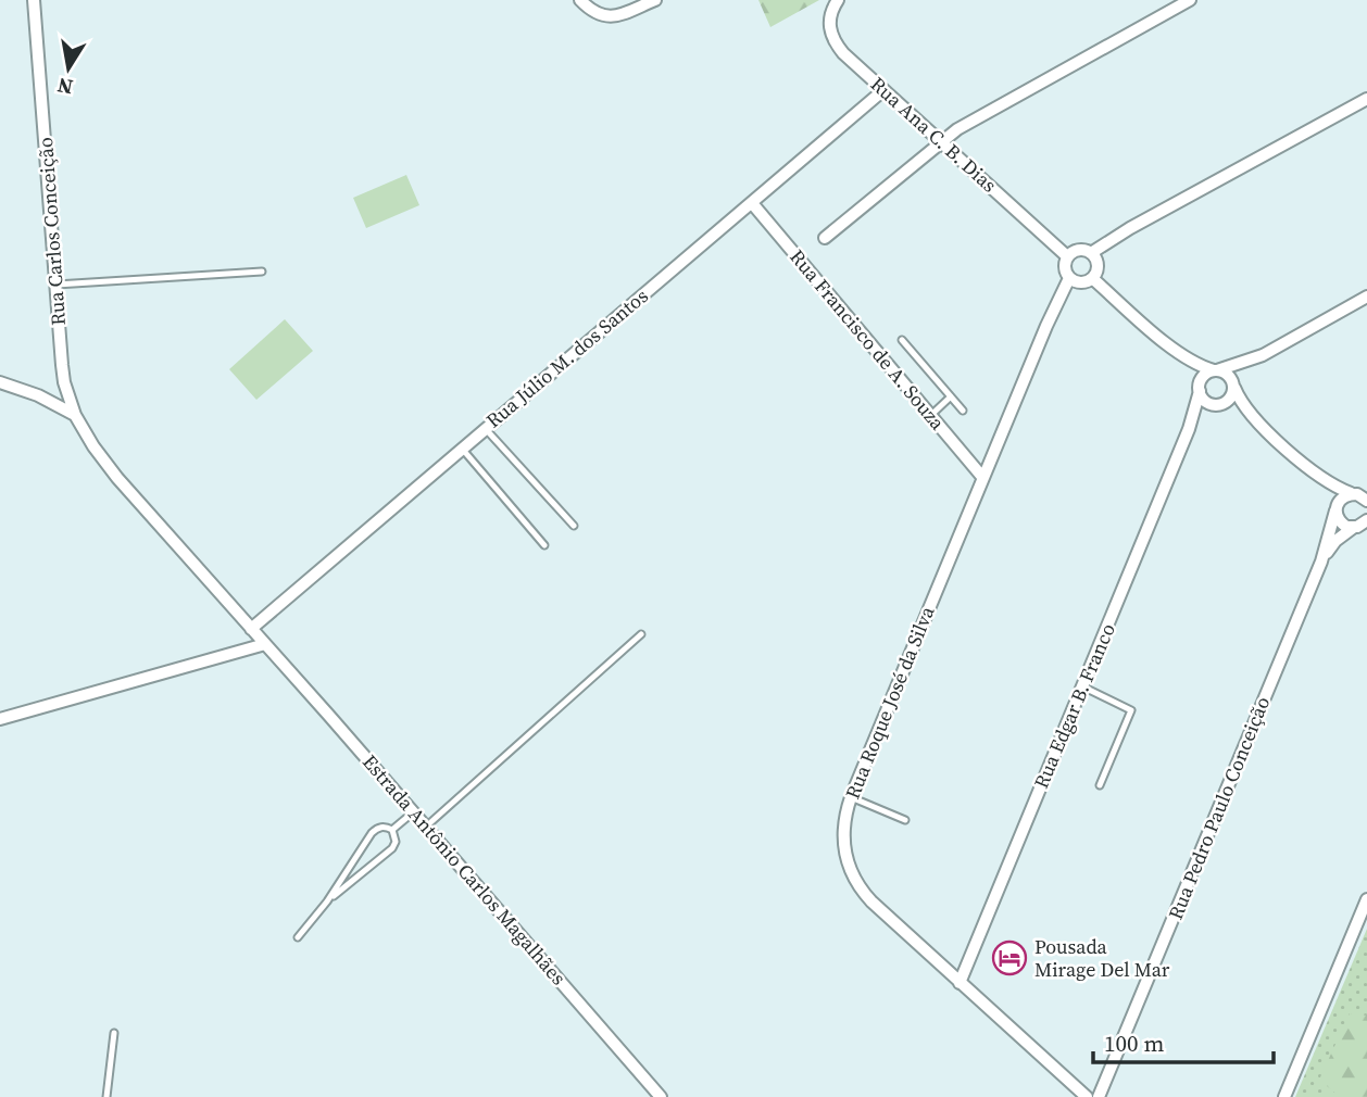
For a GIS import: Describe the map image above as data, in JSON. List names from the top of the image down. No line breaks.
{"streets":{"street":["Rua Ana C. B. Dias","Rua Carlos Conceição","Rua Francisco de A. Souza","Rua Júlio M. dos Santos","Rua Roque José da Silva","Rua Edgar B. Franco","Rua Pedro Paulo Conceição","Estrada Antônio Carlos Magalhães"]},"crossings":[["Rua Ana C. B. Dias","Rua Júlio M. dos Santos"],["Rua Ana C. B. Dias","Rua Roque José da Silva"],["Rua Francisco de A. Souza","Rua Júlio M. dos Santos"],["Rua Francisco de A. Souza","Rua Roque José da Silva"],["Rua Roque José da Silva","Rua Edgar B. Franco"]],"places":{"hotel":["Pousada Mirage Del Mar"]},"scale_bar":"100 m","north":"bottom"}
